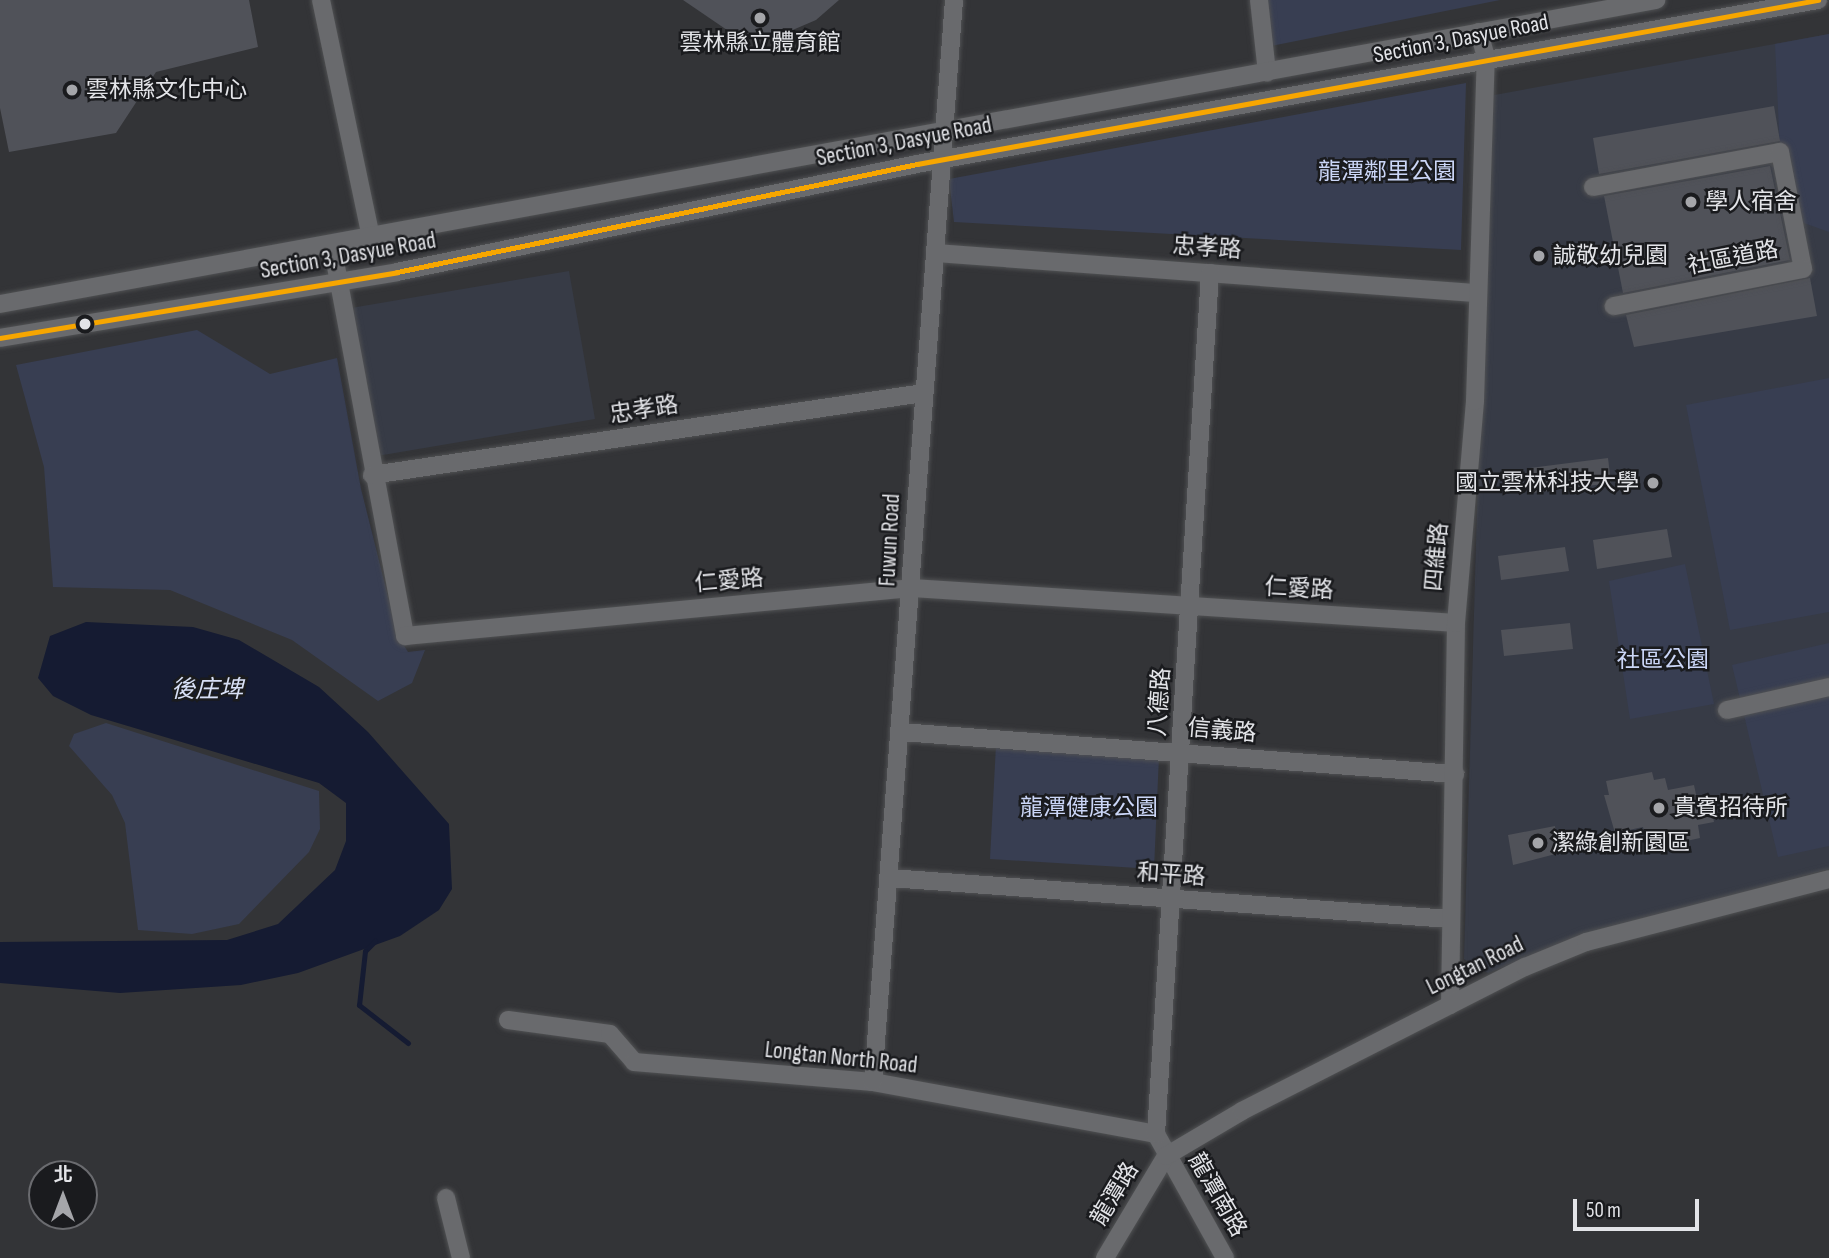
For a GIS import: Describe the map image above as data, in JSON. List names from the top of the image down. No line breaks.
{"streets":{"street":["Section 3, Dasyue Road","忠孝路","社區道路","Fuwun Road","四維路","仁愛路","八德路","信義路","和平路","Longtan Road","Longtan North Road","龍潭路","龍潭南路"]},"crossings":[["Section 3, Dasyue Road","Fuwun Road"],["Section 3, Dasyue Road","四維路"],["Section 3, Dasyue Road","仁愛路"],["忠孝路","Fuwun Road"],["忠孝路","四維路"],["忠孝路","仁愛路"],["忠孝路","八德路"],["Fuwun Road","仁愛路"],["Fuwun Road","信義路"],["Fuwun Road","和平路"],["Fuwun Road","Longtan North Road"],["四維路","仁愛路"],["四維路","信義路"],["四維路","和平路"],["四維路","Longtan Road"],["仁愛路","八德路"],["八德路","信義路"],["八德路","和平路"],["八德路","Longtan North Road"],["Longtan Road","龍潭路"],["Longtan Road","龍潭南路"],["龍潭路","龍潭南路"]],"water":["後庄埤"],"parks":["龍潭鄰里公園","社區公園","龍潭健康公園"],"places":["雲林縣立體育館","雲林縣文化中心","學人宿舍","誠敬幼兒園","國立雲林科技大學","貴賓招待所","潔綠創新園區"],"scale_bar":"50 m","north":"top"}
